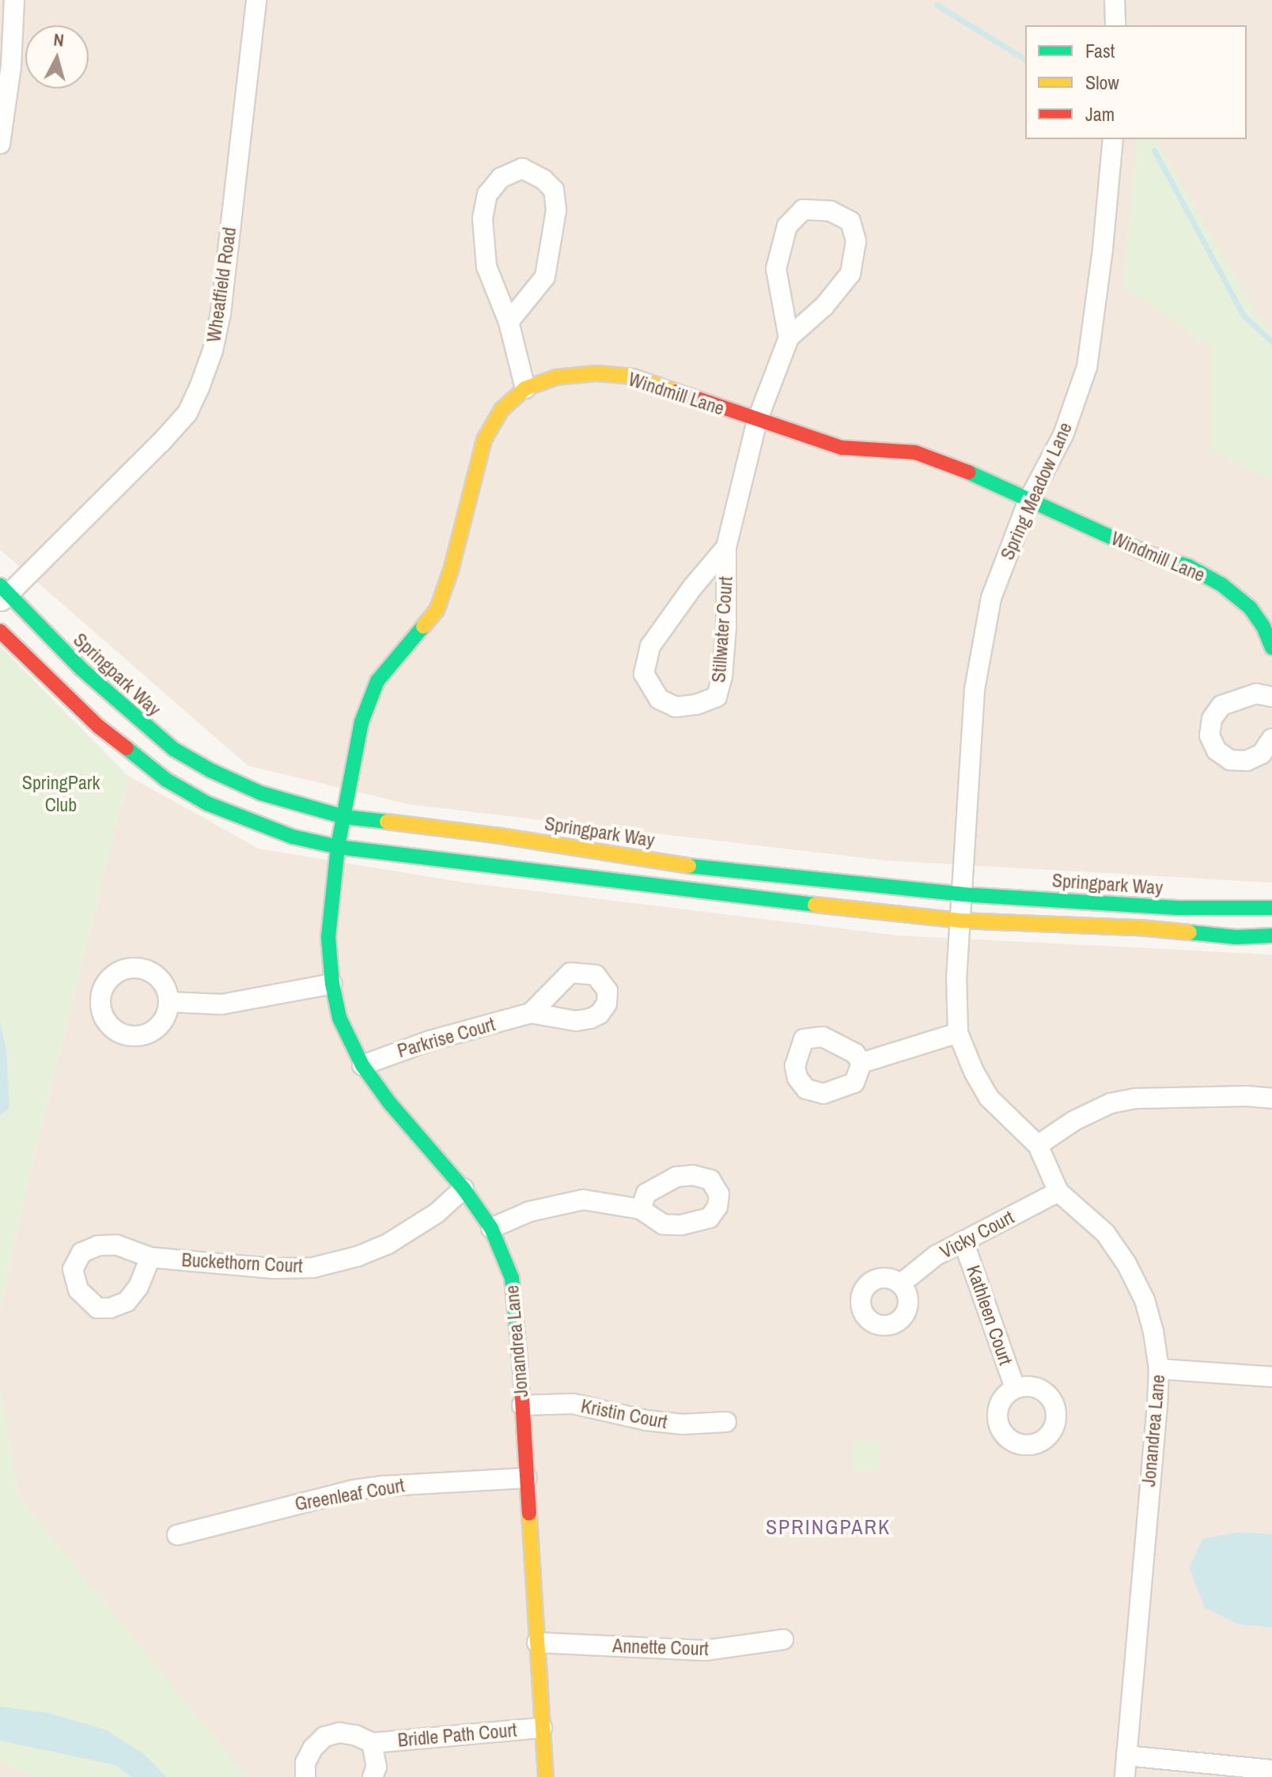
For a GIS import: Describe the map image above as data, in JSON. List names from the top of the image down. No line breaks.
{"streets":{"street":["Wheatfield Road","Windmill Lane","Spring Meadow Lane","Stillwater Court","Springpark Way","Parkrise Court","Vicky Court","Buckethorn Court","Kathleen Court","Jonandrea Lane","Kristin Court","Greenleaf Court","Annette Court","Bridle Path Court"]},"crossings":[["Wheatfield Road","Springpark Way"],["Windmill Lane","Spring Meadow Lane"],["Windmill Lane","Stillwater Court"],["Windmill Lane","Springpark Way"],["Windmill Lane","Jonandrea Lane"],["Spring Meadow Lane","Springpark Way"],["Spring Meadow Lane","Jonandrea Lane"],["Parkrise Court","Jonandrea Lane"],["Vicky Court","Kathleen Court"],["Vicky Court","Jonandrea Lane"],["Buckethorn Court","Jonandrea Lane"],["Jonandrea Lane","Kristin Court"],["Jonandrea Lane","Greenleaf Court"],["Jonandrea Lane","Annette Court"],["Jonandrea Lane","Bridle Path Court"]],"districts":["SPRINGPARK"],"parks":["SpringPark Club"],"legend":["Fast","Slow","Jam"],"north":"top"}
